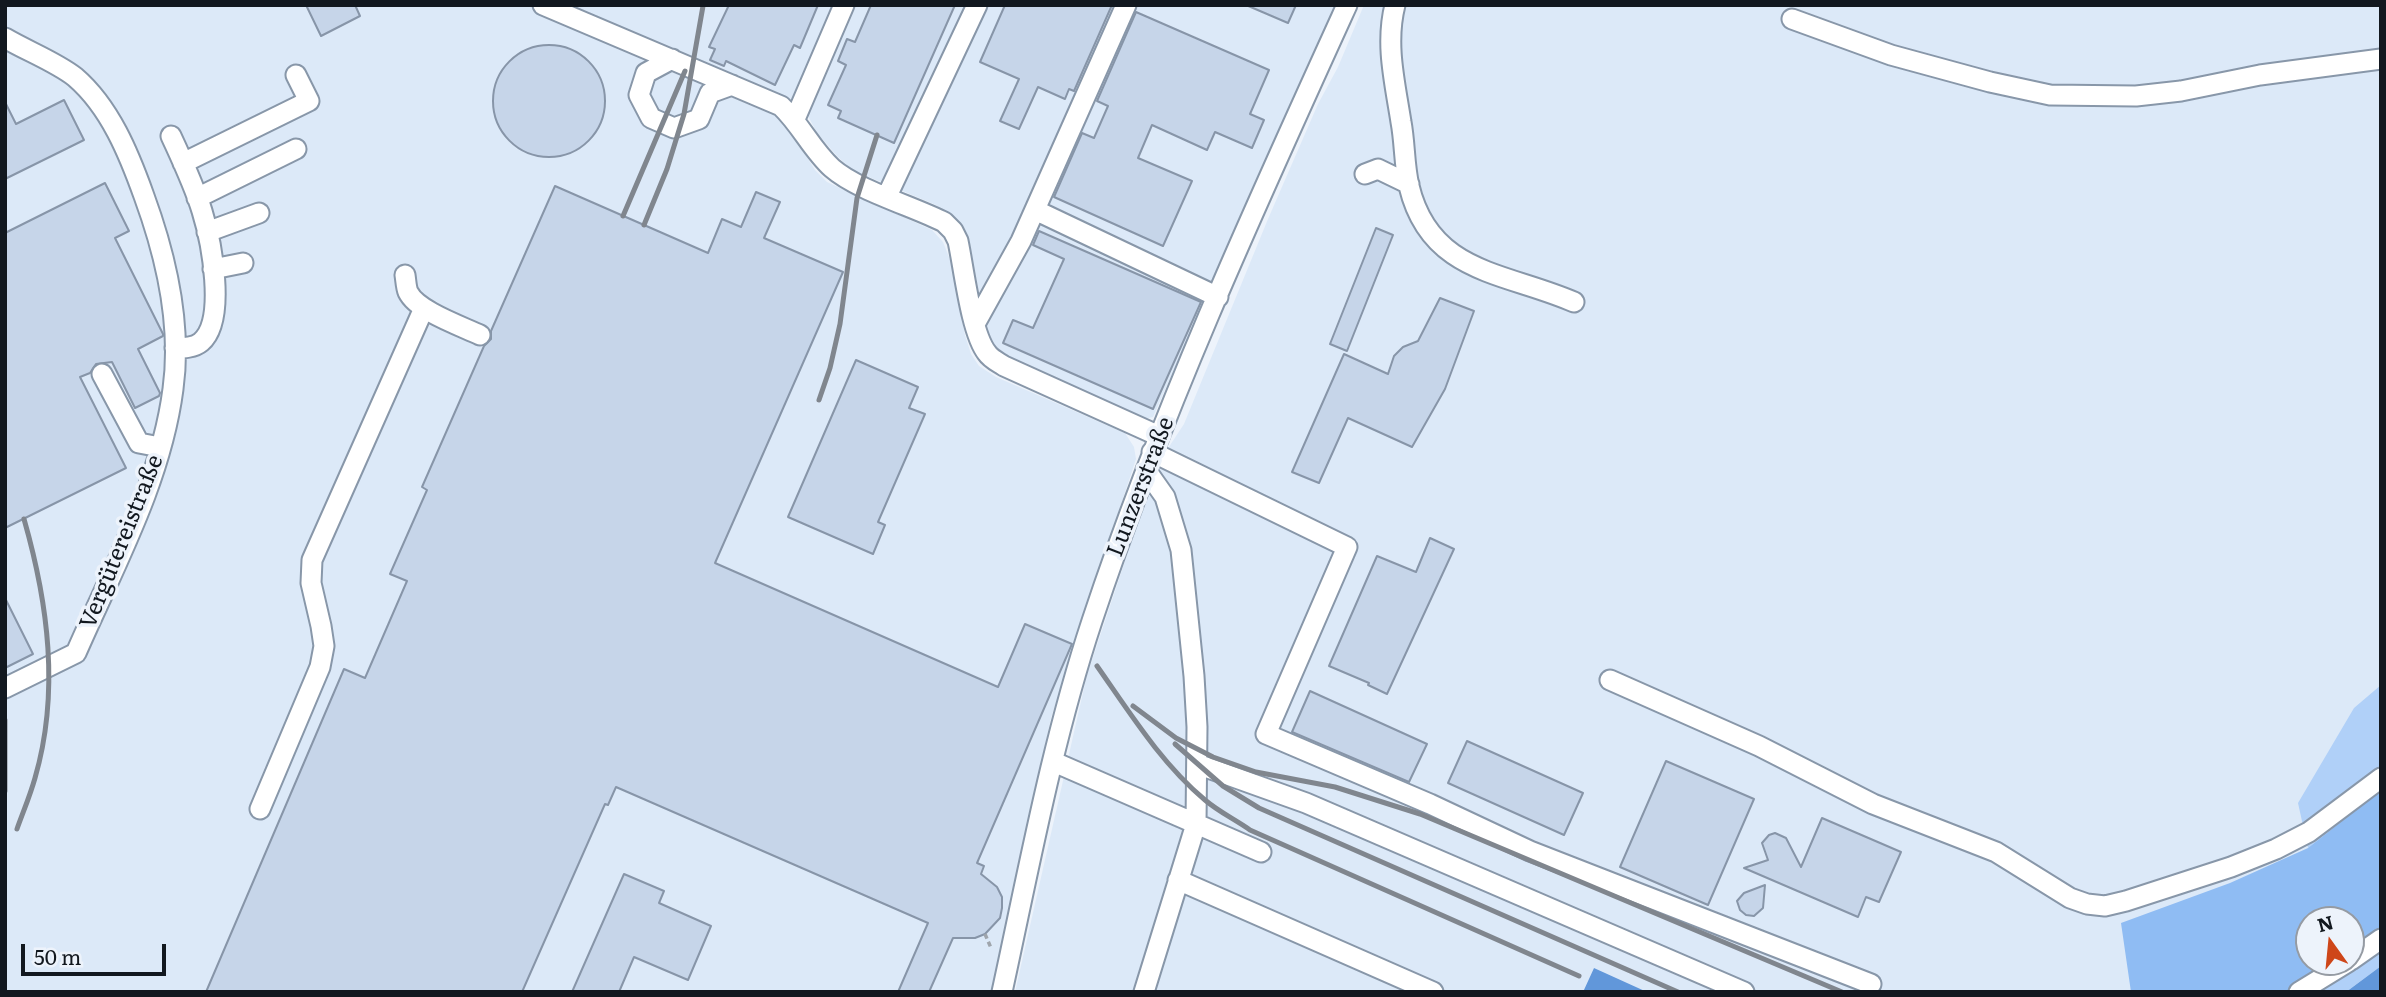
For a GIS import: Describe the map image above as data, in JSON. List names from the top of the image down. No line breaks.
{"streets":{"street":["Lunzerstraße","Vergütereistraße"]},"scale_bar":"50 m","north":"top"}
